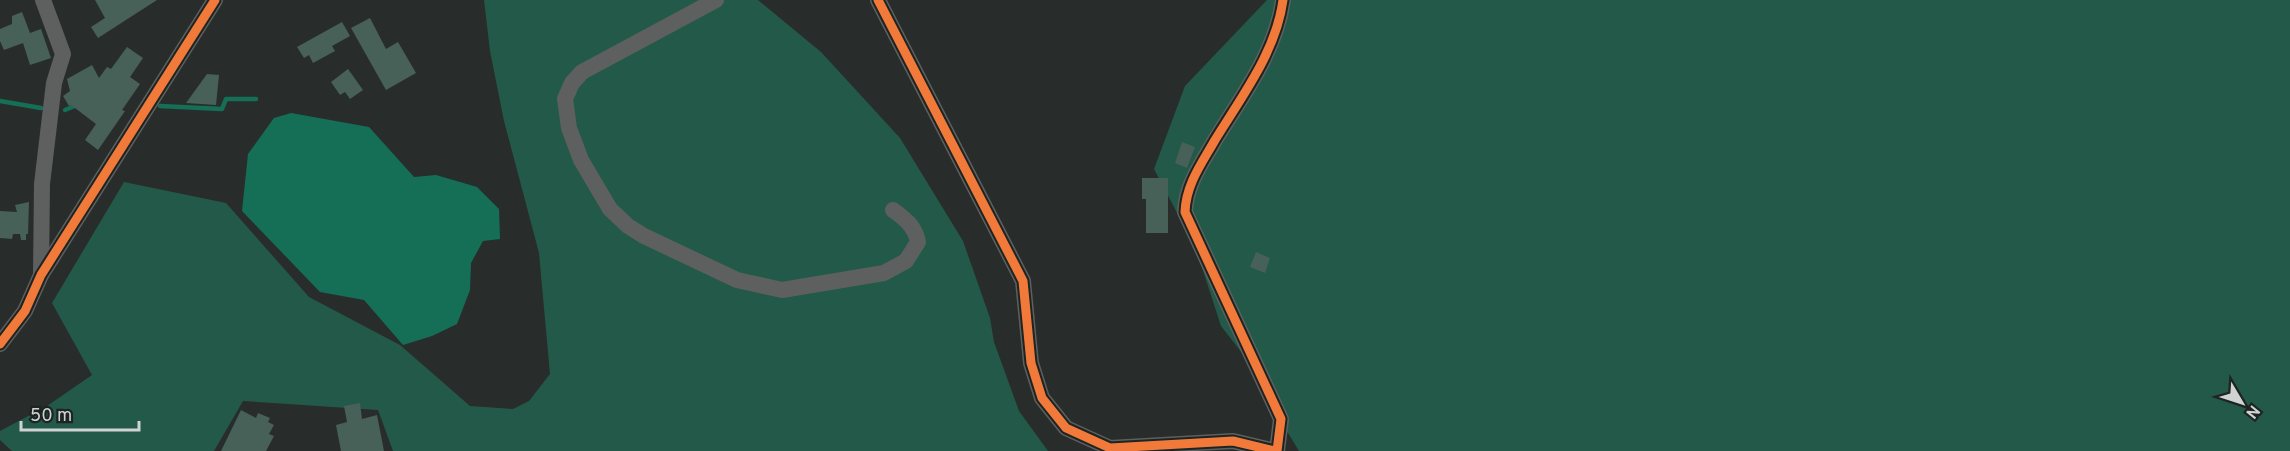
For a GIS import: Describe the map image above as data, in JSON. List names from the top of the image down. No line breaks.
{"scale_bar":"50 m","north":"bottom right"}
